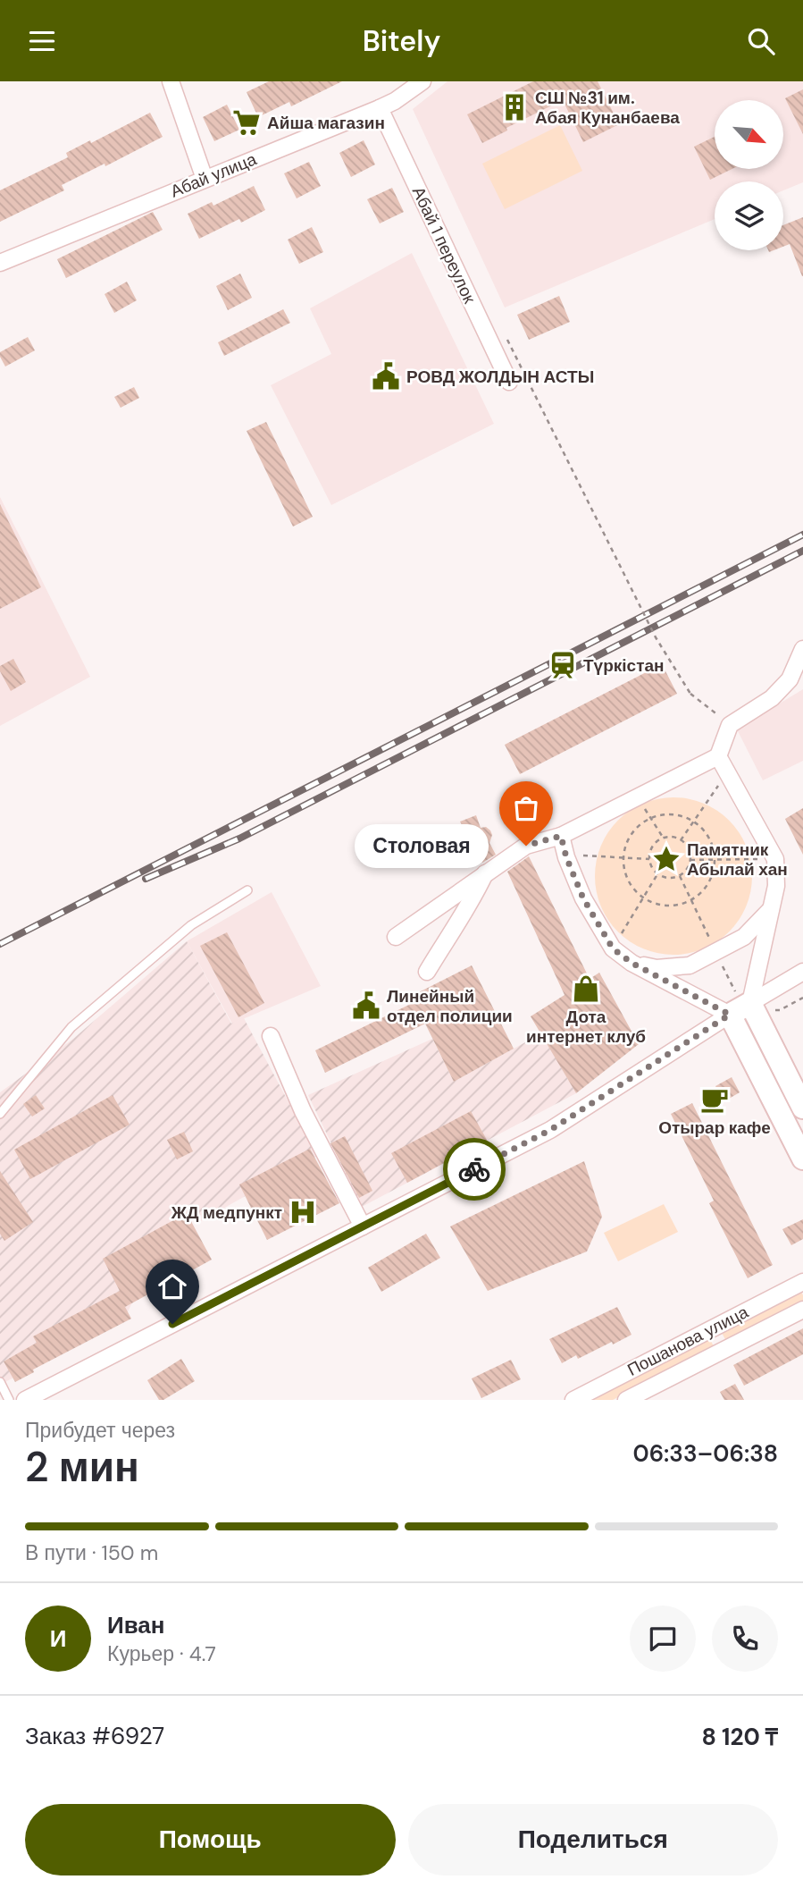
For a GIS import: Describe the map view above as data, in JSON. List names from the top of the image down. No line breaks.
{"streets":{"street":["Абай улица","Абай 1 переулок","Пошанова улица"]},"crossings":[["Абай улица","Абай 1 переулок"]],"places":{"building":["СШ №31 им. Абая Кунанбаева"],"supermarket":["Айша магазин"],"public building":["РОВД ЖОЛДЫН АСТЫ","Линейный отдел полиции"],"station":["Түркістан"],"other":["Столовая"],"place":["Памятник Абылай хан"],"shop":["Дота интернет клуб"],"cafe":["Отырар кафе"],"hospital":["ЖД медпункт"]},"north":"bottom right","page":{"header":"Bitely","bubble":"Столовая","heading":["2 мин","Прибудет через","06:33–06:38"],"panel":["Иван","Курьер · 4.7","Заказ #6927","8 120 ₸"],"bar":"В пути · 150 m","round":"И","buttons":["Помощь","Поделиться"]}}
